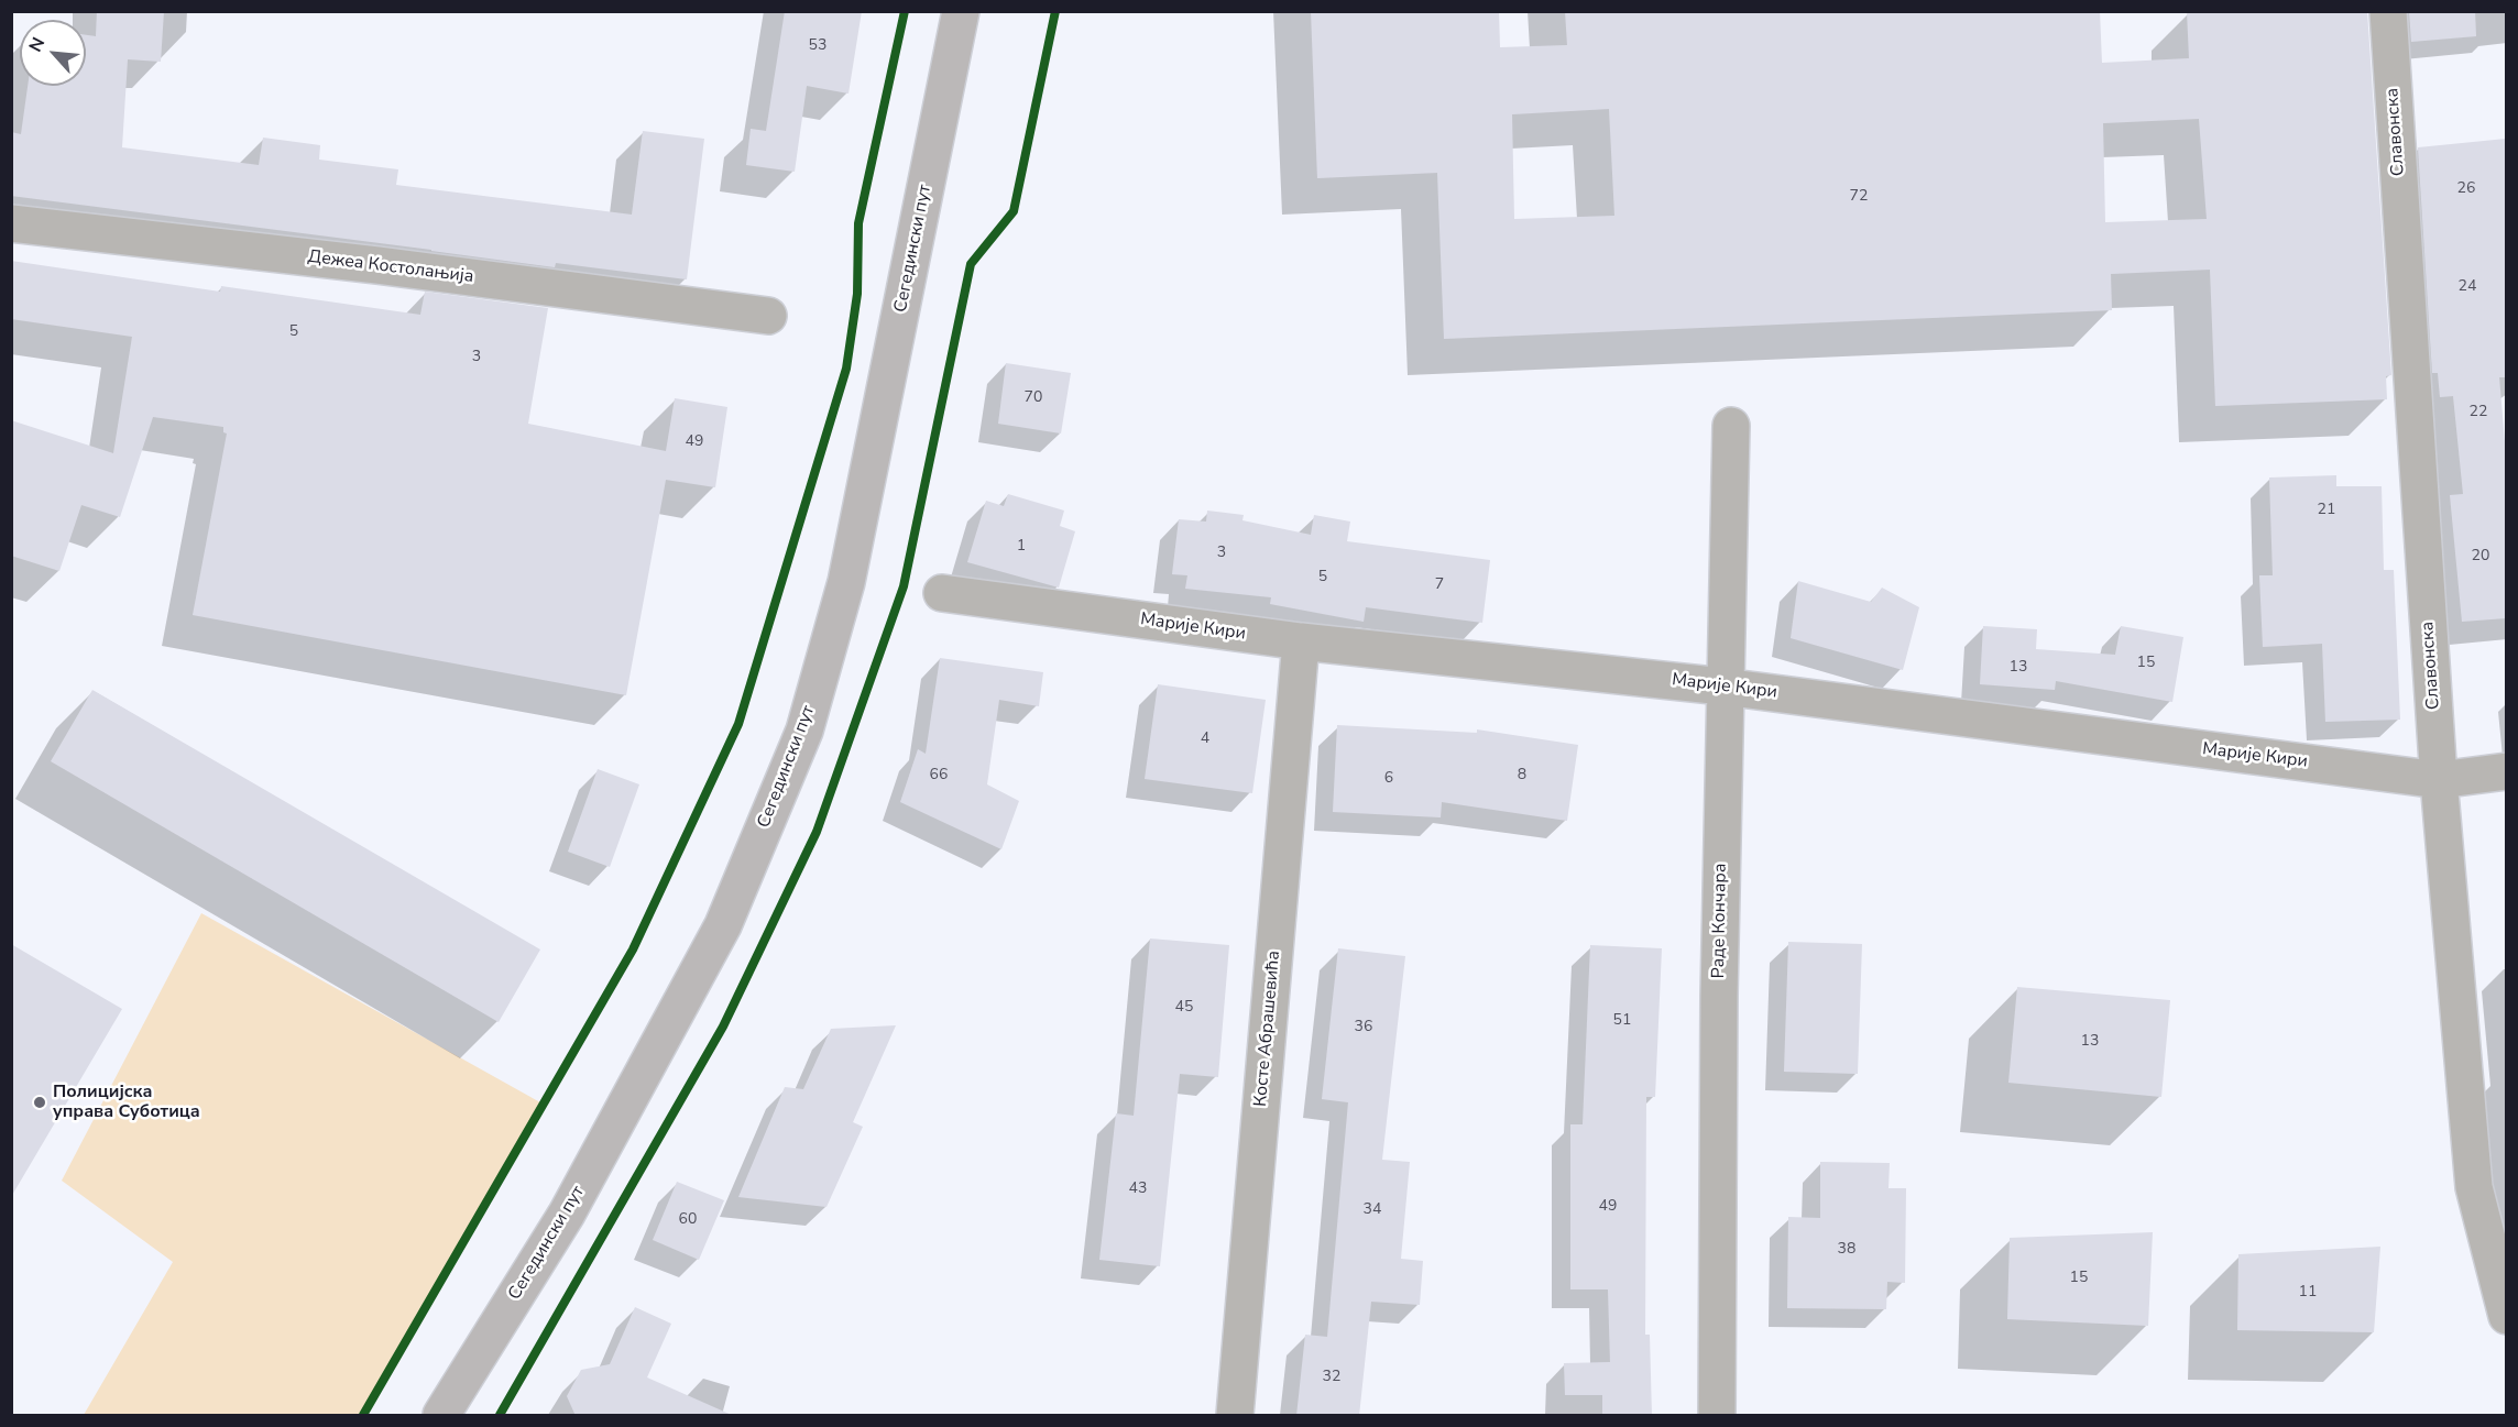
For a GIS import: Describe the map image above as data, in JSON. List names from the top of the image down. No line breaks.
{"streets":{"main road":["Сегедински пут"],"street":["Славонска","Дежеа Костолањија","Марије Кири","Раде Кончара","Косте Абрашевића"]},"crossings":[["Славонска","Марије Кири"],["Марије Кири","Раде Кончара"],["Марије Кири","Косте Абрашевића"]],"places":["Полицијска управа Суботица"],"house_numbers":["53","26","72","24","5","3","70","22","49","21","1","3","20","5","7","15","13","4","66","8","6","45","51","36","13","43","49","34","60","38","15","11","32"],"north":"top left"}
